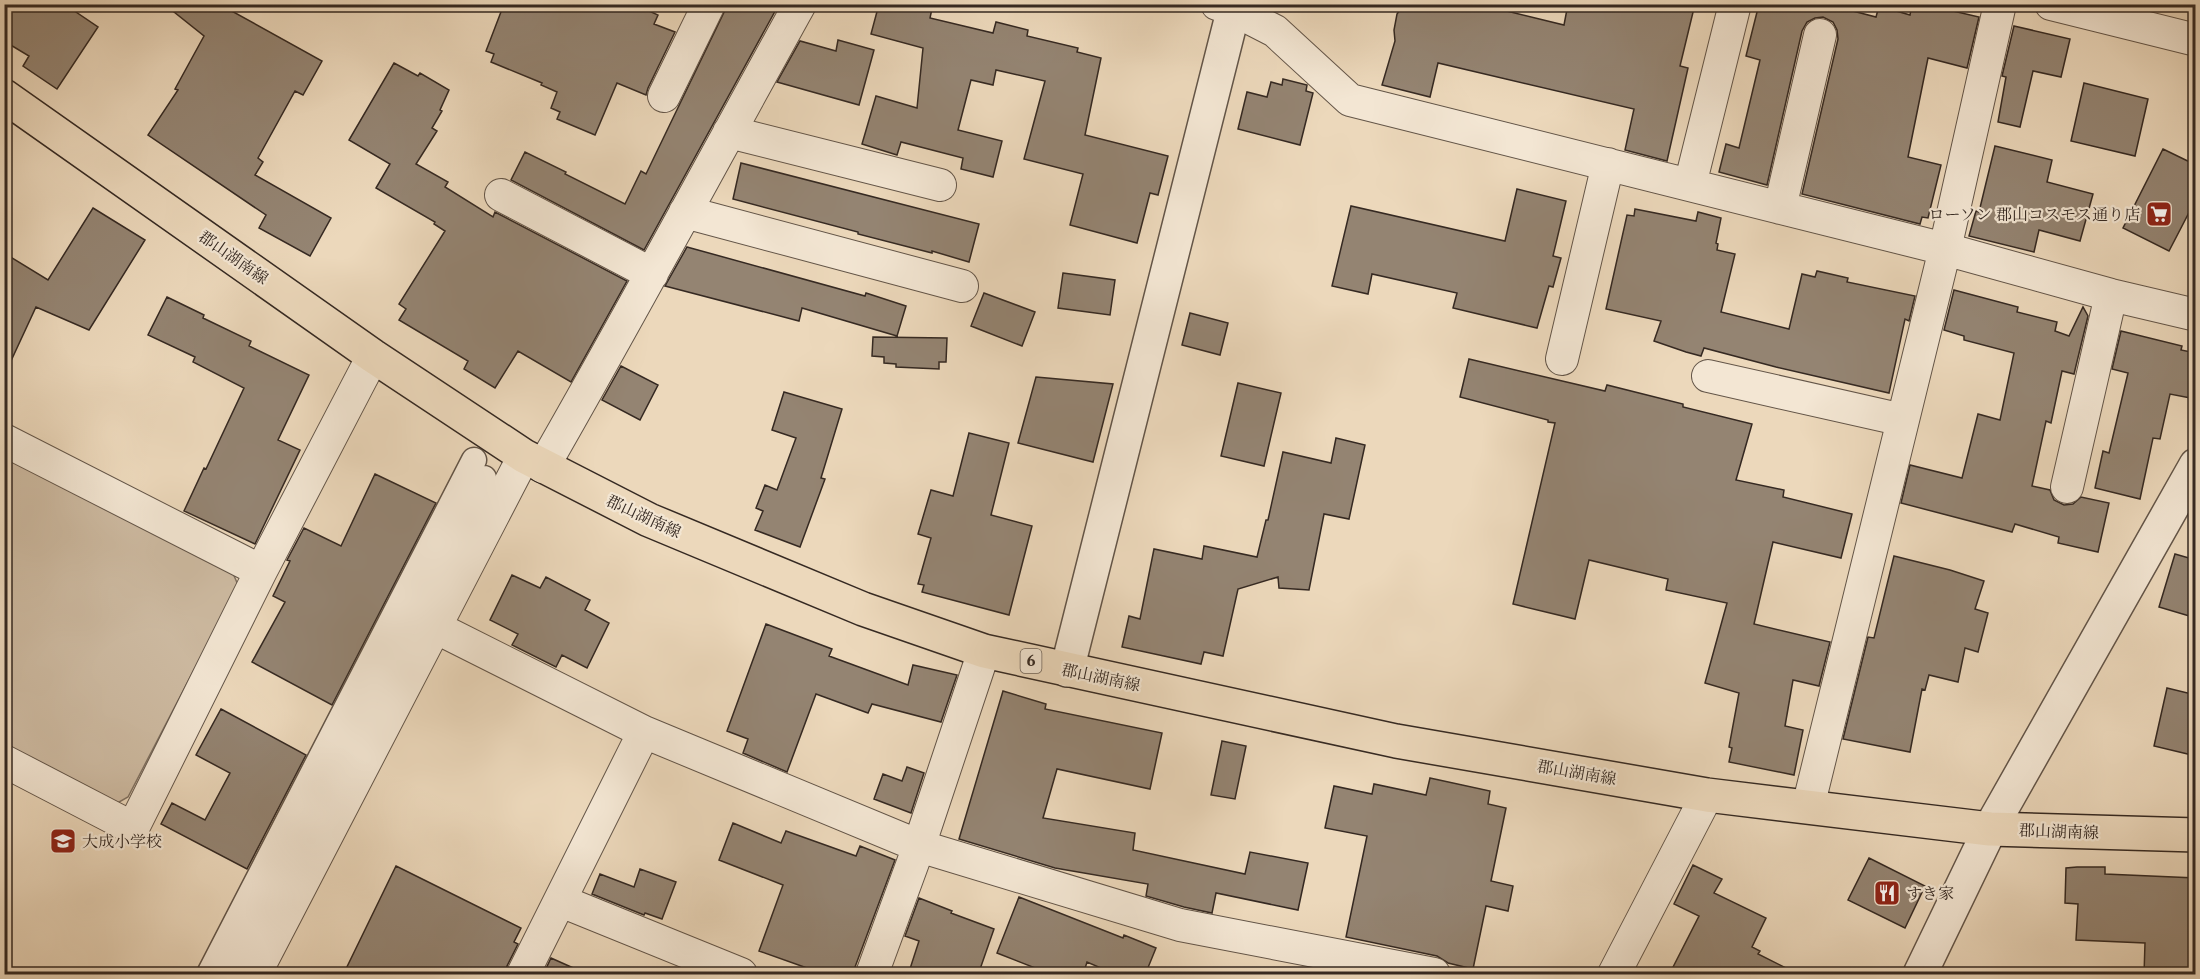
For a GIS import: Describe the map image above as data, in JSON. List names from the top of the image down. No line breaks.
{"streets":{"main road":["郡山湖南線","6"]},"places":{"supermarket":["ローソン 郡山コスモス通り店"],"school or university":["大成小学校"],"restaurant":["すき家"]}}
